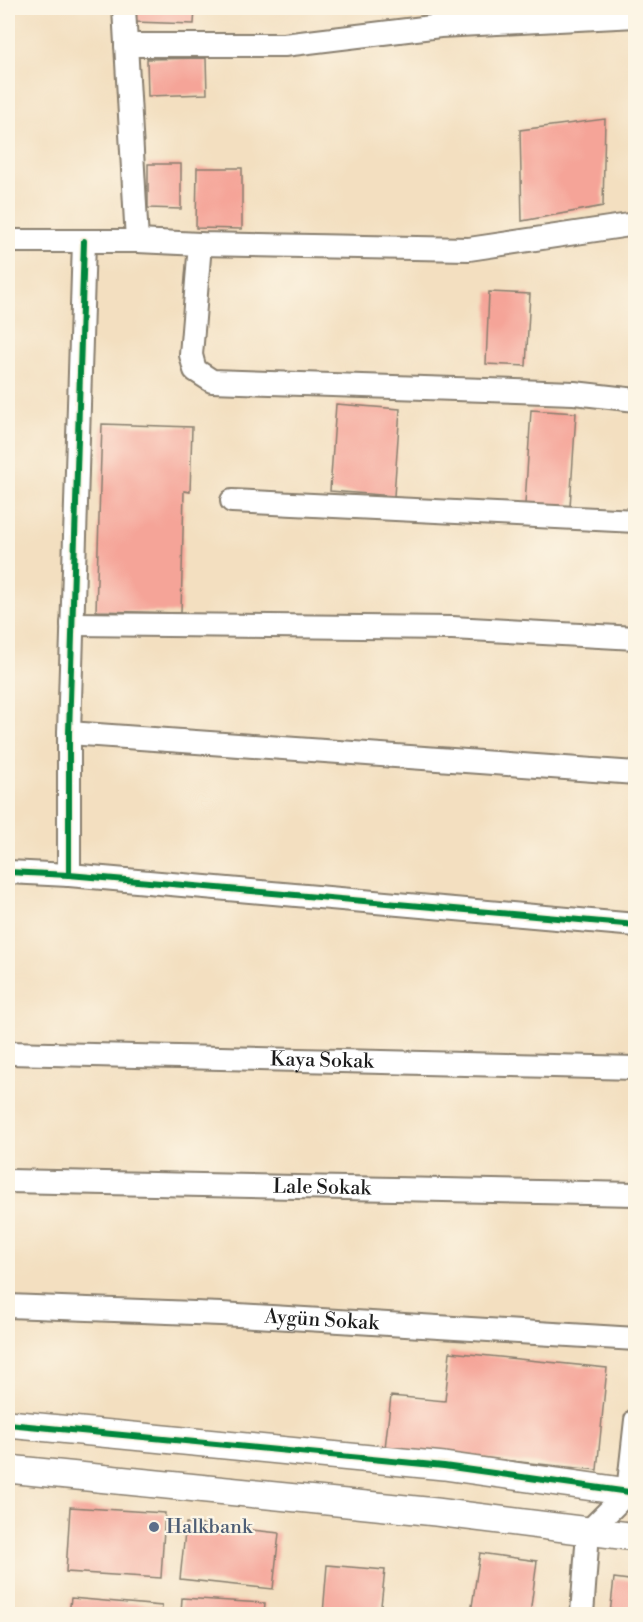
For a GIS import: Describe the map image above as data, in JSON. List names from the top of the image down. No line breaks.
{"streets":{"street":["Kaya Sokak","Lale Sokak","Aygün Sokak"]},"places":["Halkbank"]}
